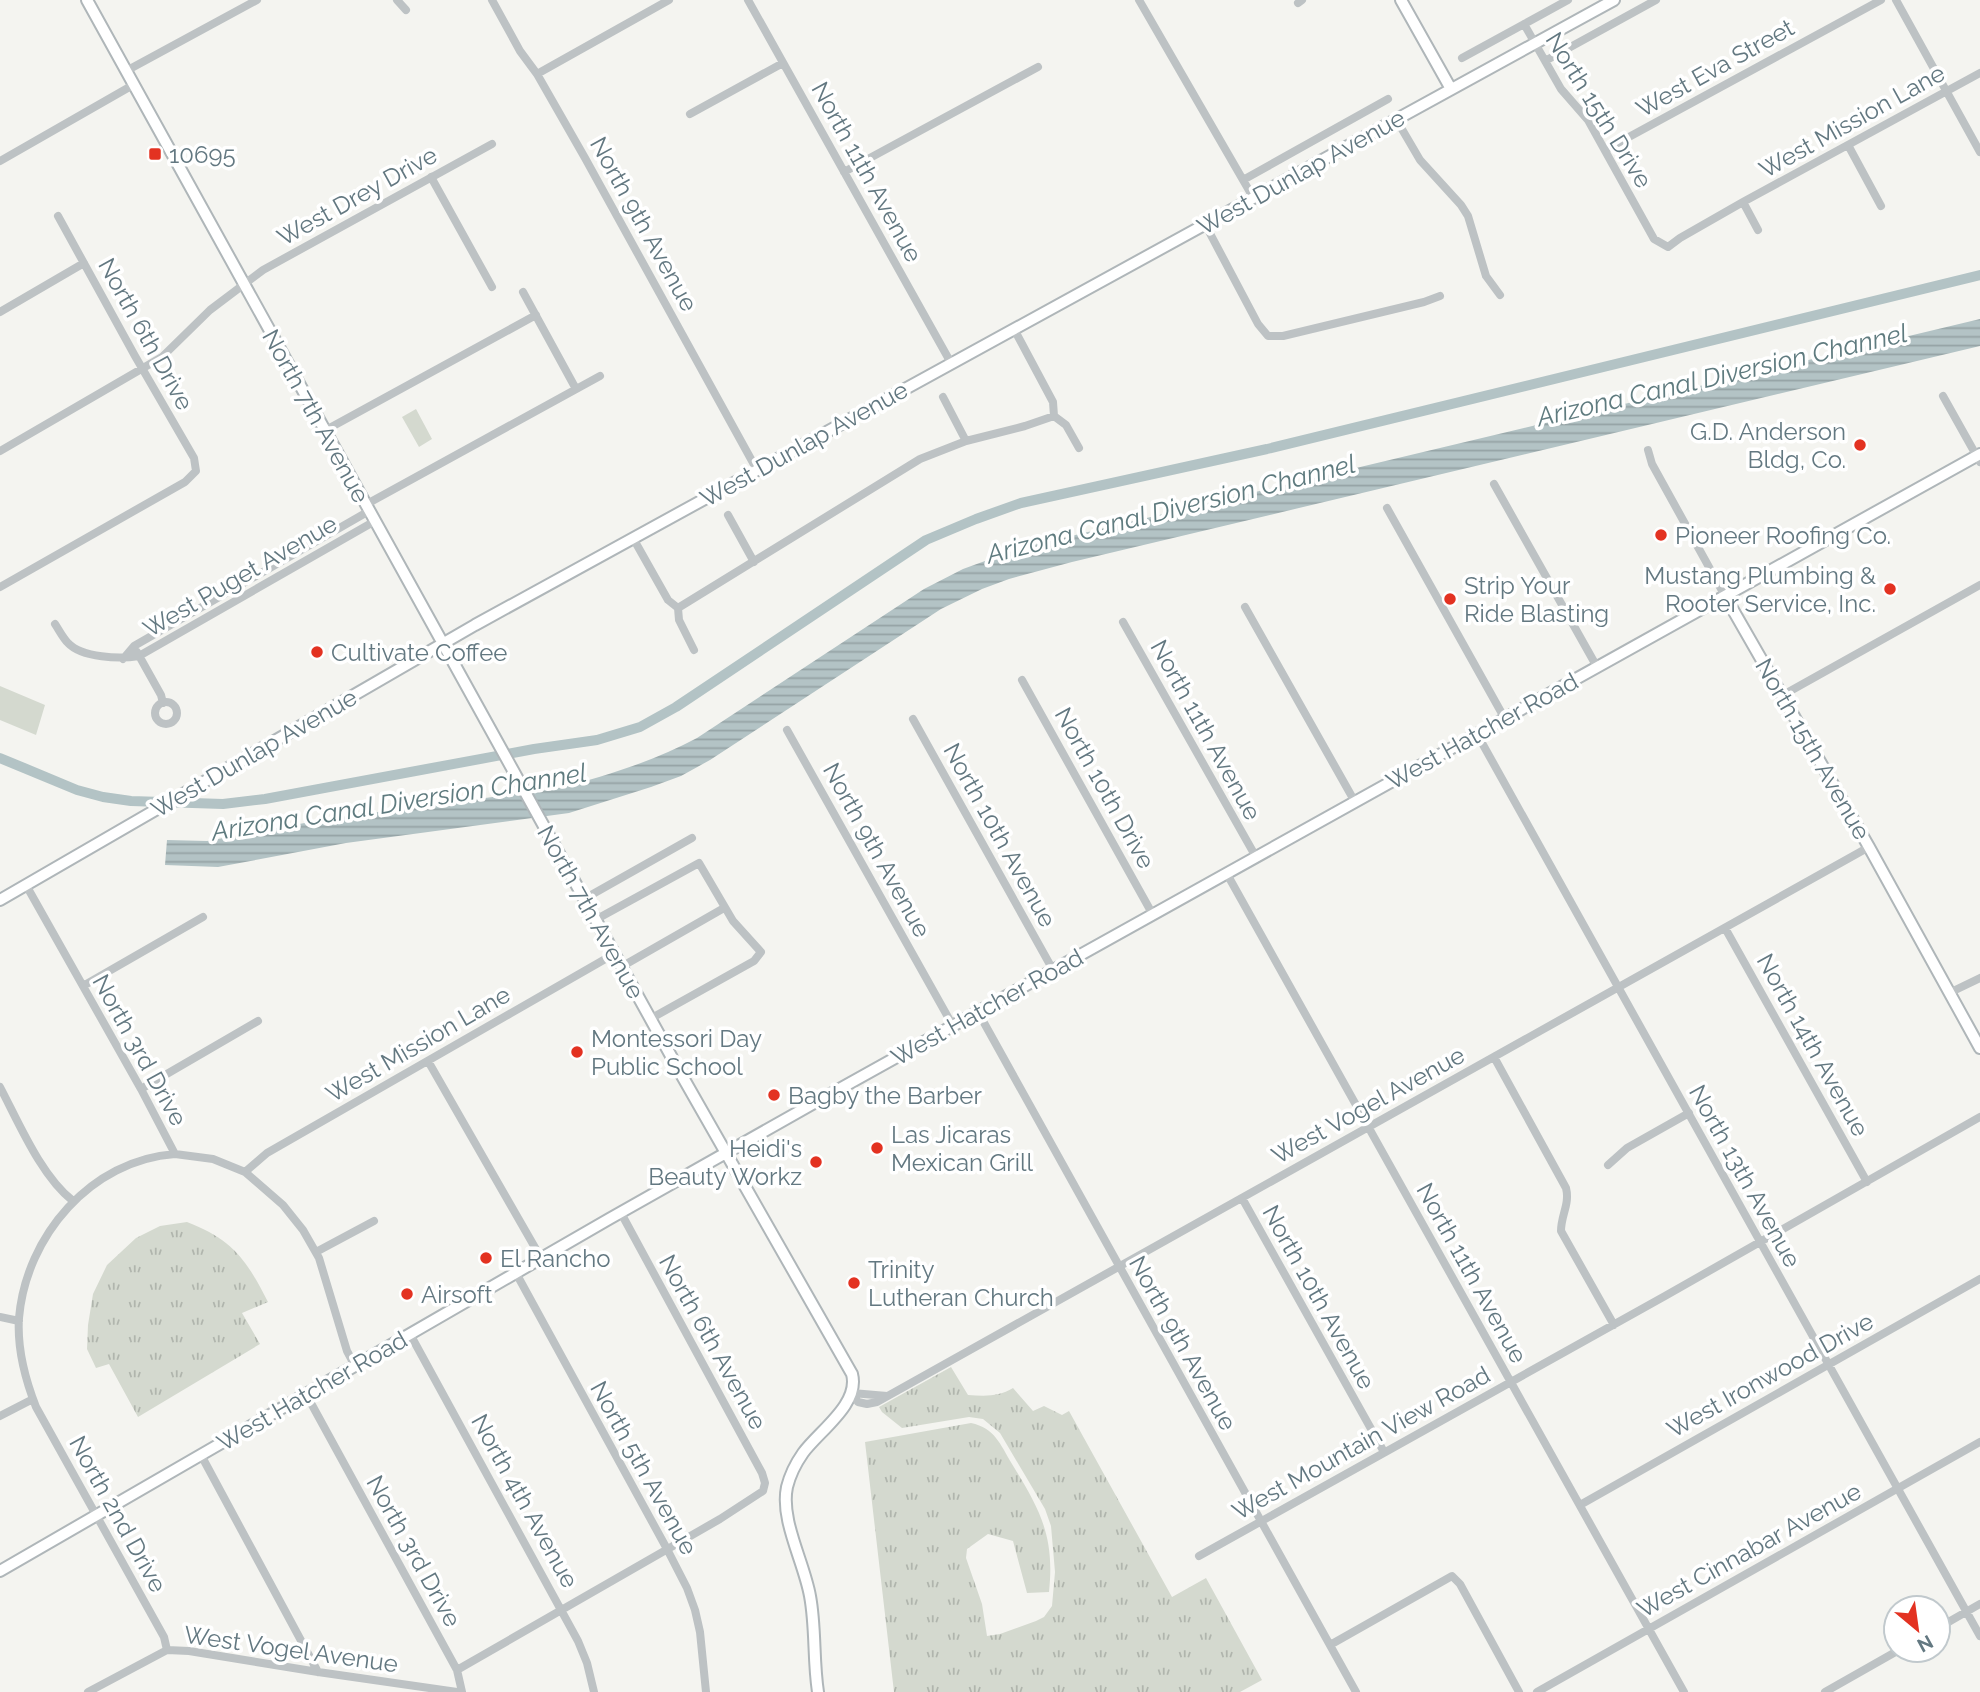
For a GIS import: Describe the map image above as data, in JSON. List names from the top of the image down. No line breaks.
{"streets":{"street":["West Eva Street","North 15th Drive","West Mission Lane","North 11th Avenue","West Dunlap Avenue","West Drey Drive","North 9th Avenue","North 6th Drive","North 7th Avenue","West Puget Avenue","West Hatcher Road","North 15th Avenue","North 10th Drive","North 10th Avenue","North 14th Avenue","North 3rd Drive","West Vogel Avenue","North 13th Avenue","North 6th Avenue","West Ironwood Drive","West Mountain View Road","North 5th Avenue","North 4th Avenue","North 2nd Drive","West Cinnabar Avenue"]},"crossings":[["West Eva Street","North 15th Drive"],["North 15th Drive","West Mission Lane"],["North 15th Drive","West Dunlap Avenue"],["West Mission Lane","North 7th Avenue"],["West Mission Lane","North 3rd Drive"],["North 11th Avenue","West Dunlap Avenue"],["North 11th Avenue","West Hatcher Road"],["North 11th Avenue","West Vogel Avenue"],["North 11th Avenue","West Ironwood Drive"],["North 11th Avenue","West Mountain View Road"],["North 11th Avenue","West Cinnabar Avenue"],["West Dunlap Avenue","North 9th Avenue"],["West Dunlap Avenue","North 7th Avenue"],["West Dunlap Avenue","North 3rd Drive"],["West Drey Drive","North 6th Drive"],["West Drey Drive","North 7th Avenue"],["North 9th Avenue","West Hatcher Road"],["North 9th Avenue","West Vogel Avenue"],["North 9th Avenue","West Mountain View Road"],["North 7th Avenue","West Puget Avenue"],["North 7th Avenue","West Hatcher Road"],["North 7th Avenue","West Vogel Avenue"],["West Hatcher Road","North 15th Avenue"],["West Hatcher Road","North 10th Drive"],["West Hatcher Road","North 10th Avenue"],["West Hatcher Road","North 3rd Drive"],["West Hatcher Road","North 13th Avenue"],["West Hatcher Road","North 6th Avenue"],["West Hatcher Road","North 5th Avenue"],["West Hatcher Road","North 4th Avenue"],["West Hatcher Road","North 2nd Drive"],["North 15th Avenue","West Vogel Avenue"],["North 10th Avenue","West Vogel Avenue"],["North 10th Avenue","West Mountain View Road"],["North 14th Avenue","West Vogel Avenue"],["North 14th Avenue","West Mountain View Road"],["North 3rd Drive","West Vogel Avenue"],["West Vogel Avenue","North 13th Avenue"],["West Vogel Avenue","North 2nd Drive"],["North 13th Avenue","West Ironwood Drive"],["North 13th Avenue","West Mountain View Road"],["North 13th Avenue","West Cinnabar Avenue"],["North 6th Avenue","North 5th Avenue"]],"water":["Arizona Canal Diversion Channel"],"places":{"transit":["10695"],"other":["G.D. Anderson Bldg, Co.","Pioneer Roofing Co.","Mustang Plumbing & Rooter Service, Inc.","Strip Your Ride Blasting","Cultivate Coffee","Montessori Day Public School","Bagby the Barber","Las Jicaras Mexican Grill","Heidi's Beauty Workz","El Rancho","Trinity Lutheran Church","Airsoft"]},"north":"bottom right"}
